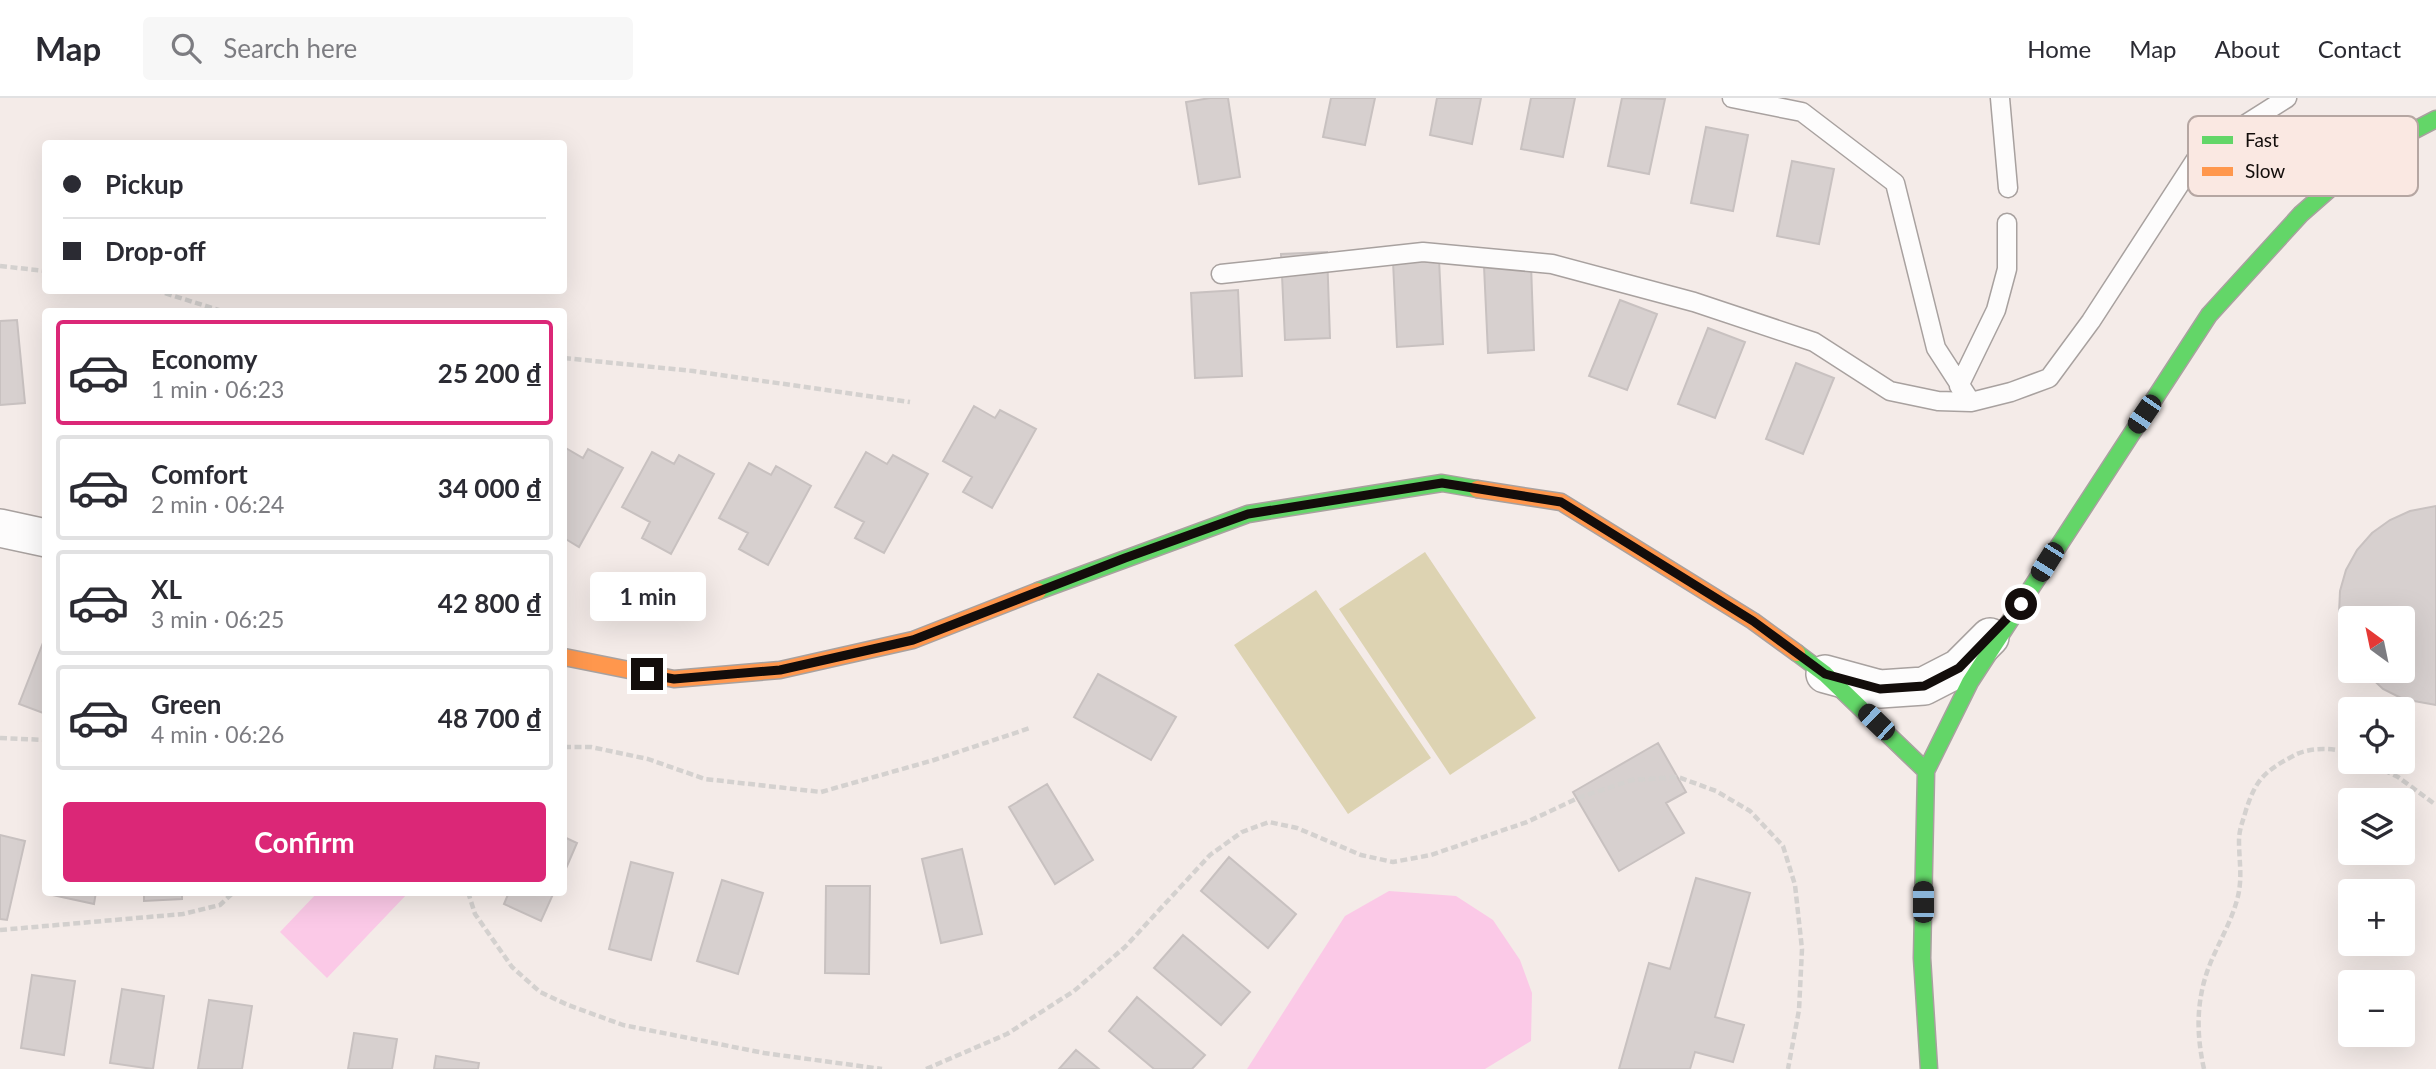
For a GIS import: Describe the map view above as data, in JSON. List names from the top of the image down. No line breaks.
{"legend":["Fast","Slow"],"north":"top left","page":{"header":"Map","search":"Search here","nav":["Home","Map","About","Contact"],"banner":["Pickup","Drop-off"],"list":[{"name":"Economy","note":"1 min · 06:23","value":"25 200 ₫"},{"name":"Comfort","note":"2 min · 06:24","value":"34 000 ₫"},{"name":"XL","note":"3 min · 06:25","value":"42 800 ₫"},{"name":"Green","note":"4 min · 06:26","value":"48 700 ₫"}],"bubble":"1 min","map_buttons":["+","−"],"buttons":"Confirm"}}
